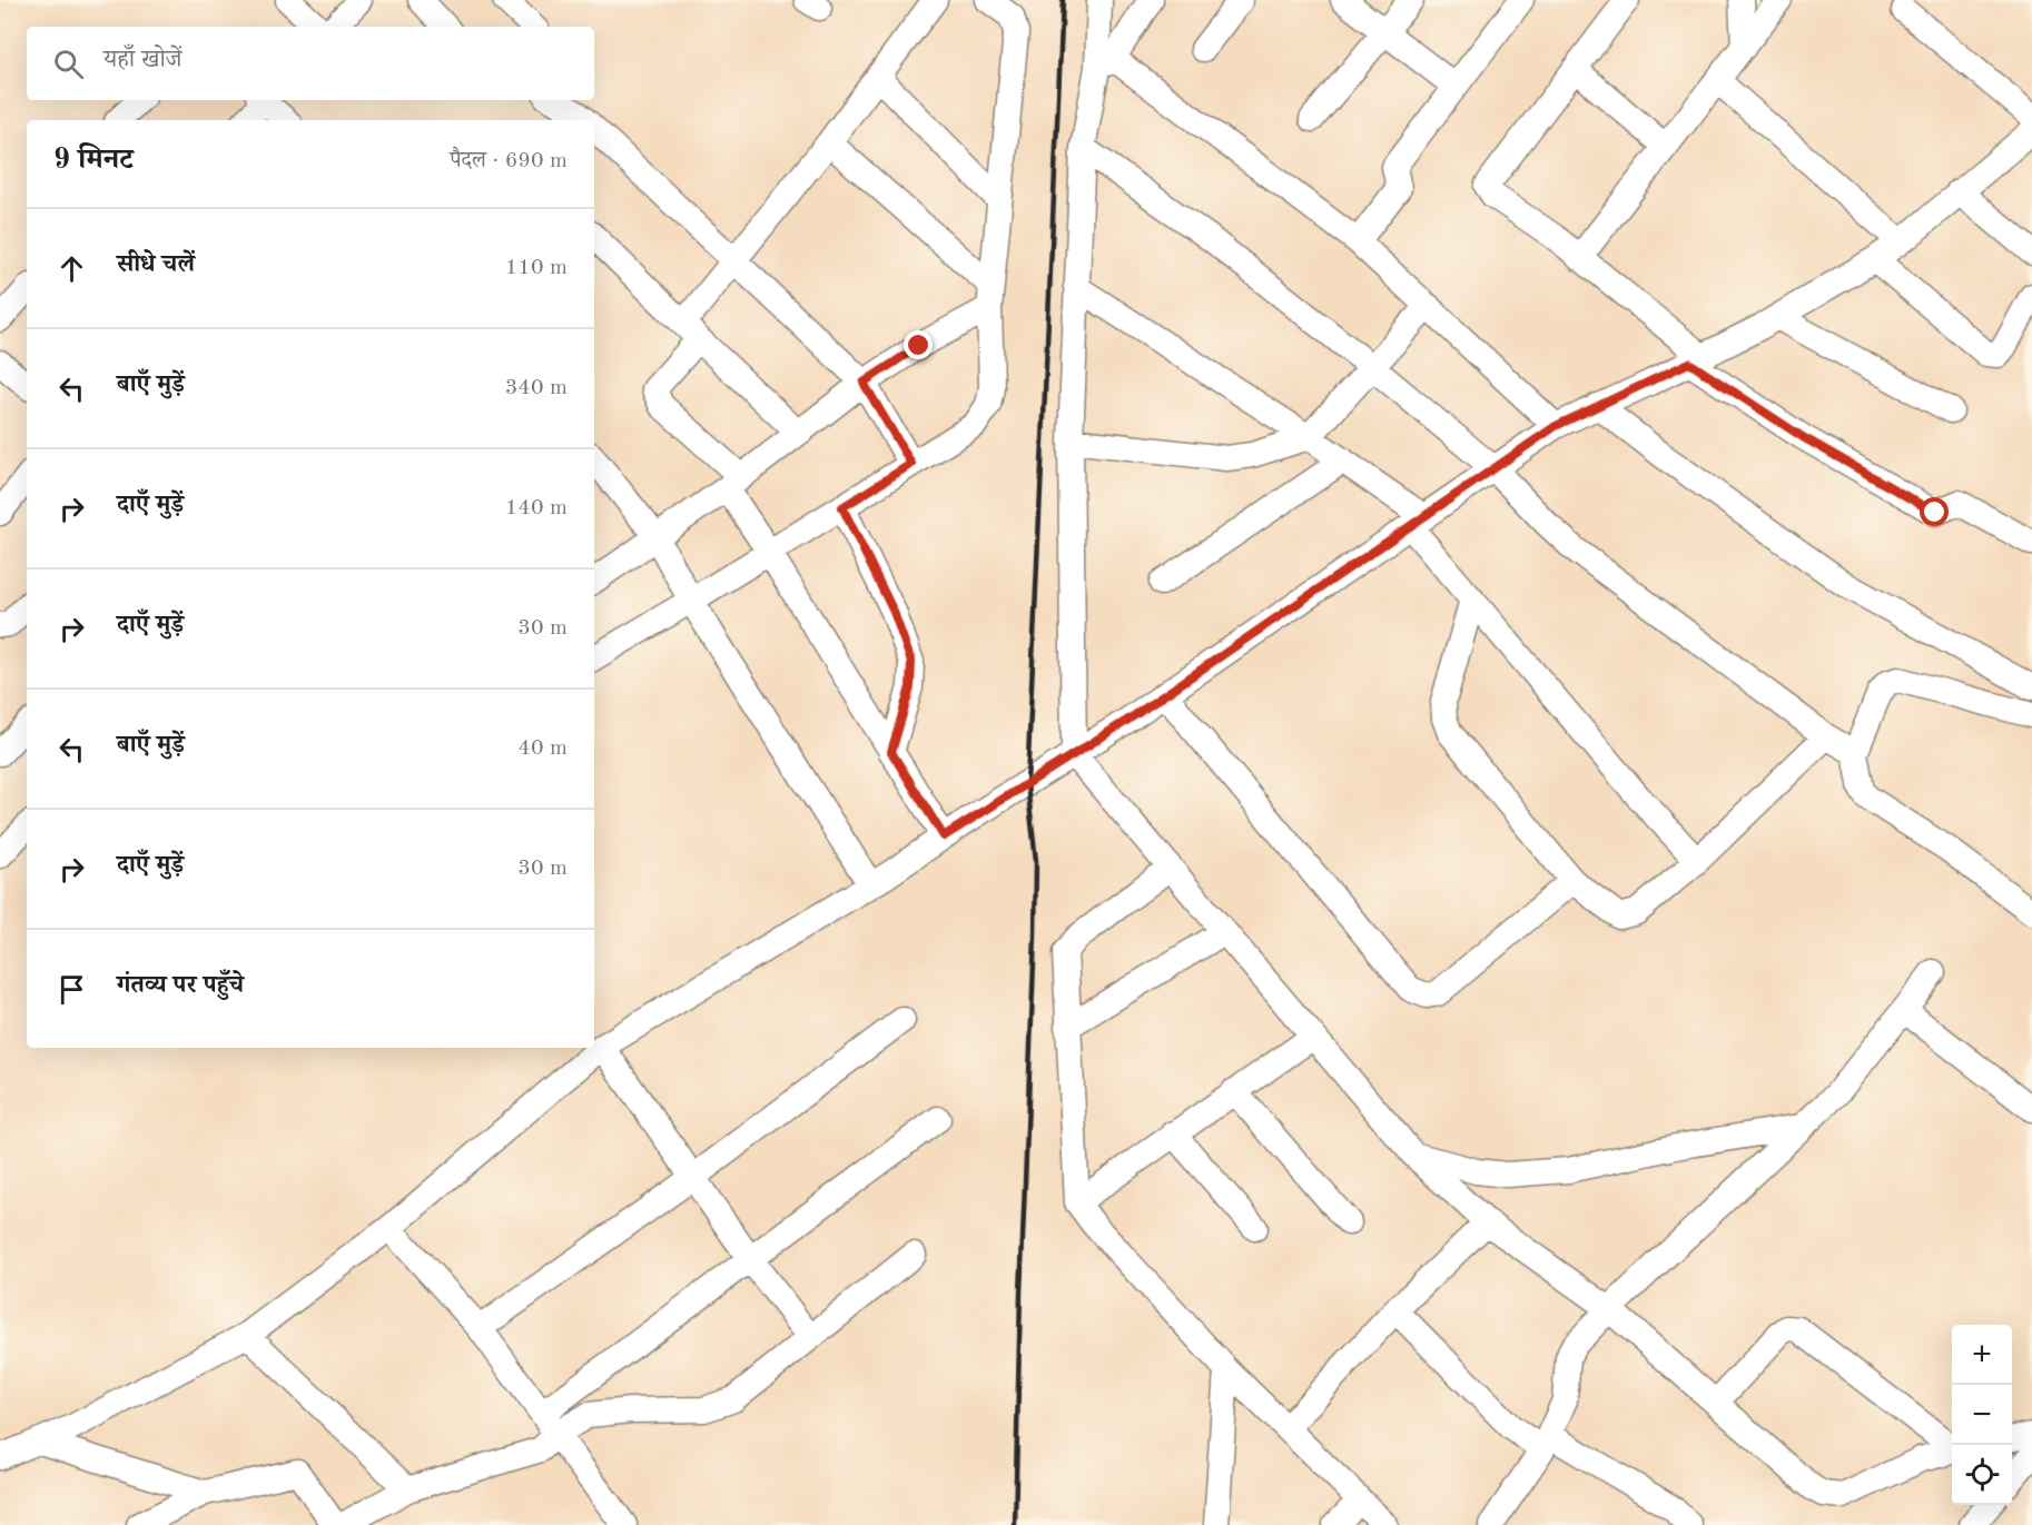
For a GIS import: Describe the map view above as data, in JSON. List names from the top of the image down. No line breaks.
{"page":{"search":"यहाँ खोजें","heading":["9 मिनट","पैदल · 690 m"],"list":[["सीधे चलें","110 m"],["बाएँ मुड़ें","340 m"],["दाएँ मुड़ें","140 m"],["दाएँ मुड़ें","30 m"],["बाएँ मुड़ें","40 m"],["दाएँ मुड़ें","30 m"],"गंतव्य पर पहुँचे"],"map_buttons":["+","−"]}}
